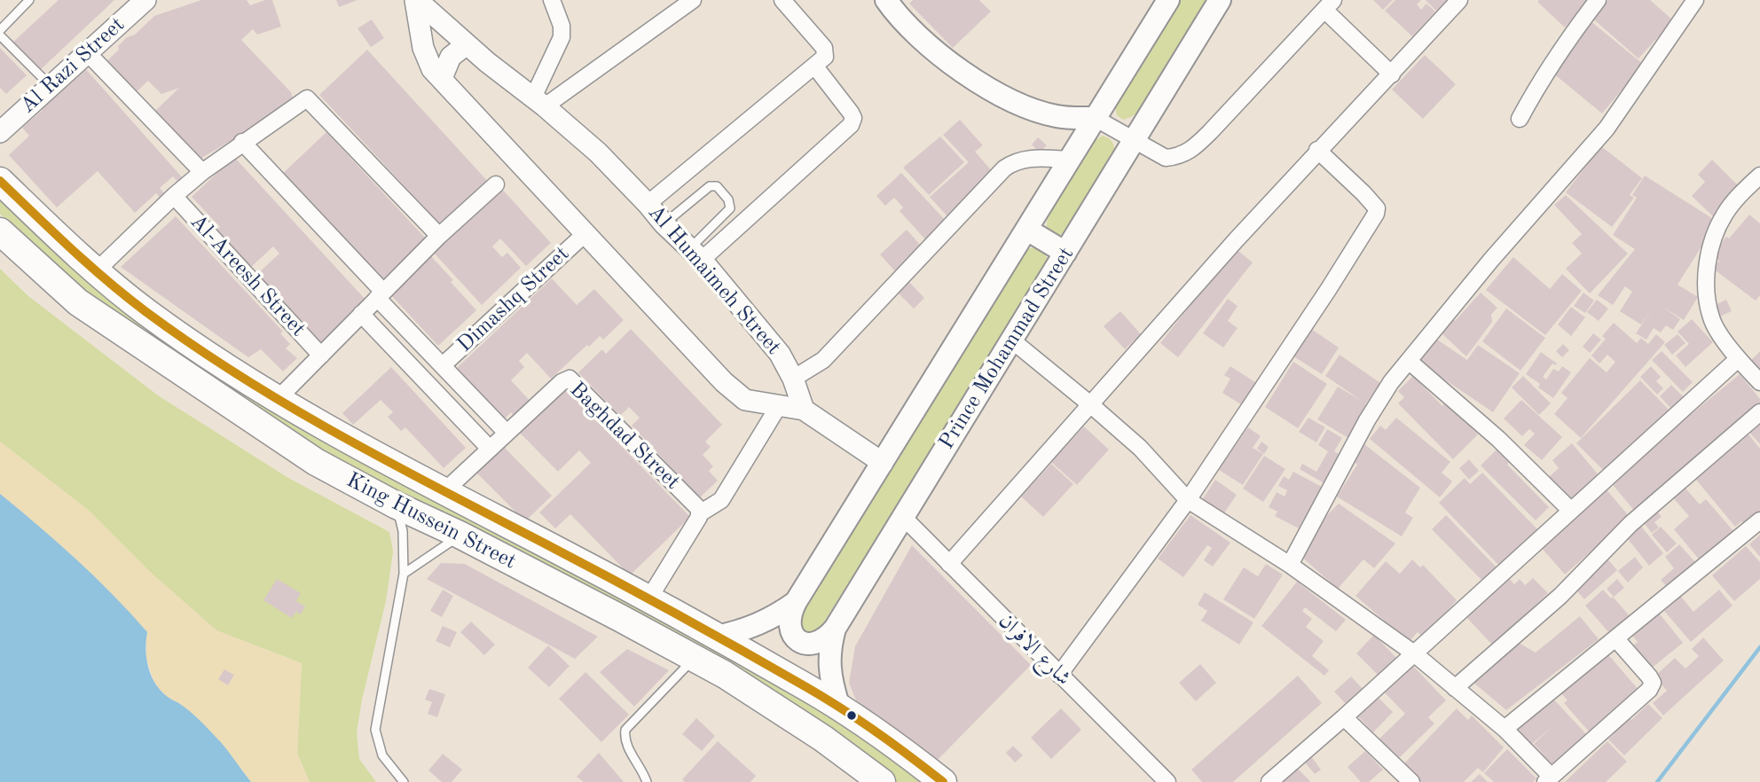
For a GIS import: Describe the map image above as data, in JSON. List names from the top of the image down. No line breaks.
{"streets":{"highway":["King Hussein Street"],"main road":["Prince Mohammad Street"],"street":["Al Razi Street","Al-Areesh Street","Al Humaimeh Street","Dimashq Street","Baghdad Street","شارع الافران"]},"crossings":[["Al Humaimeh Street","Dimashq Street"],["Prince Mohammad Street","King Hussein Street"],["Prince Mohammad Street","شارع الافران"],["Baghdad Street","King Hussein Street"]]}
